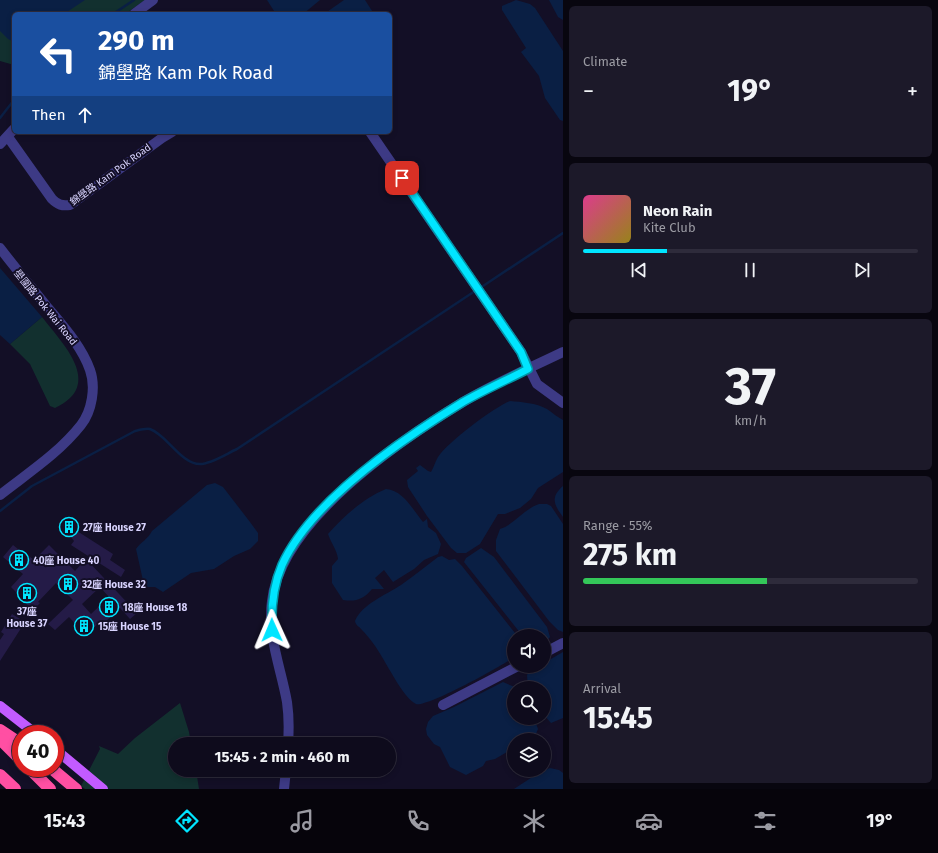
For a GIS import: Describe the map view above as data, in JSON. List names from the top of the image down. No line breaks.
{"streets":{"street":["錦壆路 Kam Pok Road","壆圍路 Pok Wai Road"]},"places":{"building":["27座 House 27","40座 House 40","32座 House 32","37座 House 37","18座 House 18","15座 House 15"]},"page":{"tile":["Climate",["37","km/h"],["Range · 55%","275 km"],["Arrival","15:45"]],"turn":["290 m","錦壆路 Kam Pok Road"],"heat":["−","19°","+"],"then":"Then","song":["Neon Rain","Kite Club"],"limit":"40","trip":"15:45 · 2 min · 460 m","tabs":["15:43","19°"]}}
